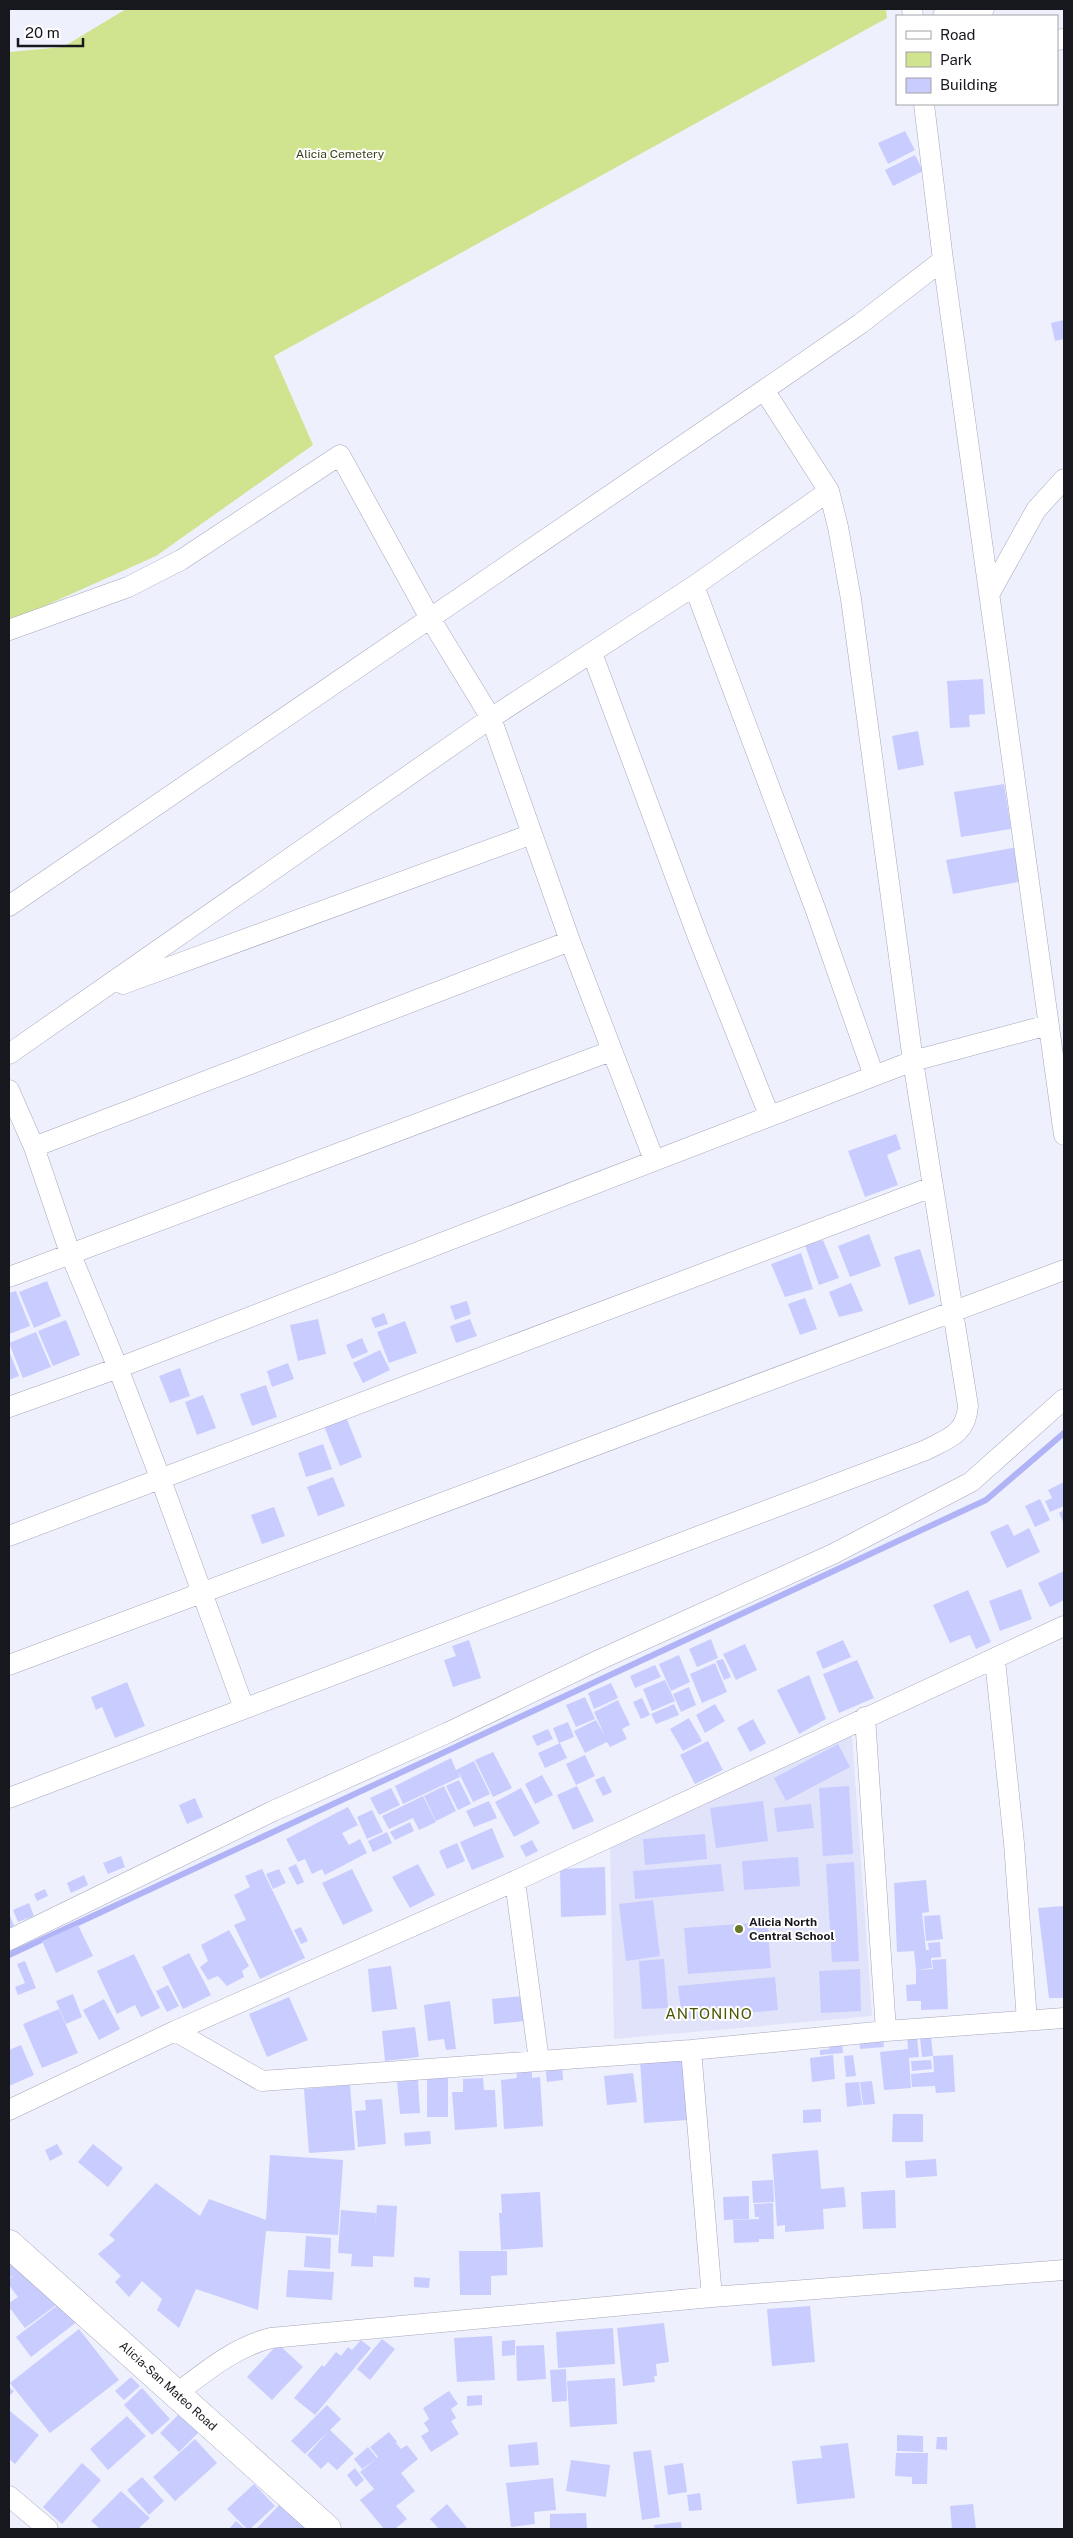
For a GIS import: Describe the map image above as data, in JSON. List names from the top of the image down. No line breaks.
{"streets":{"main road":["Alicia-San Mateo Road"]},"districts":["ANTONINO"],"parks":["Alicia Cemetery"],"places":["Alicia North Central School"],"legend":["Road","Park","Building"],"scale_bar":"20 m"}
